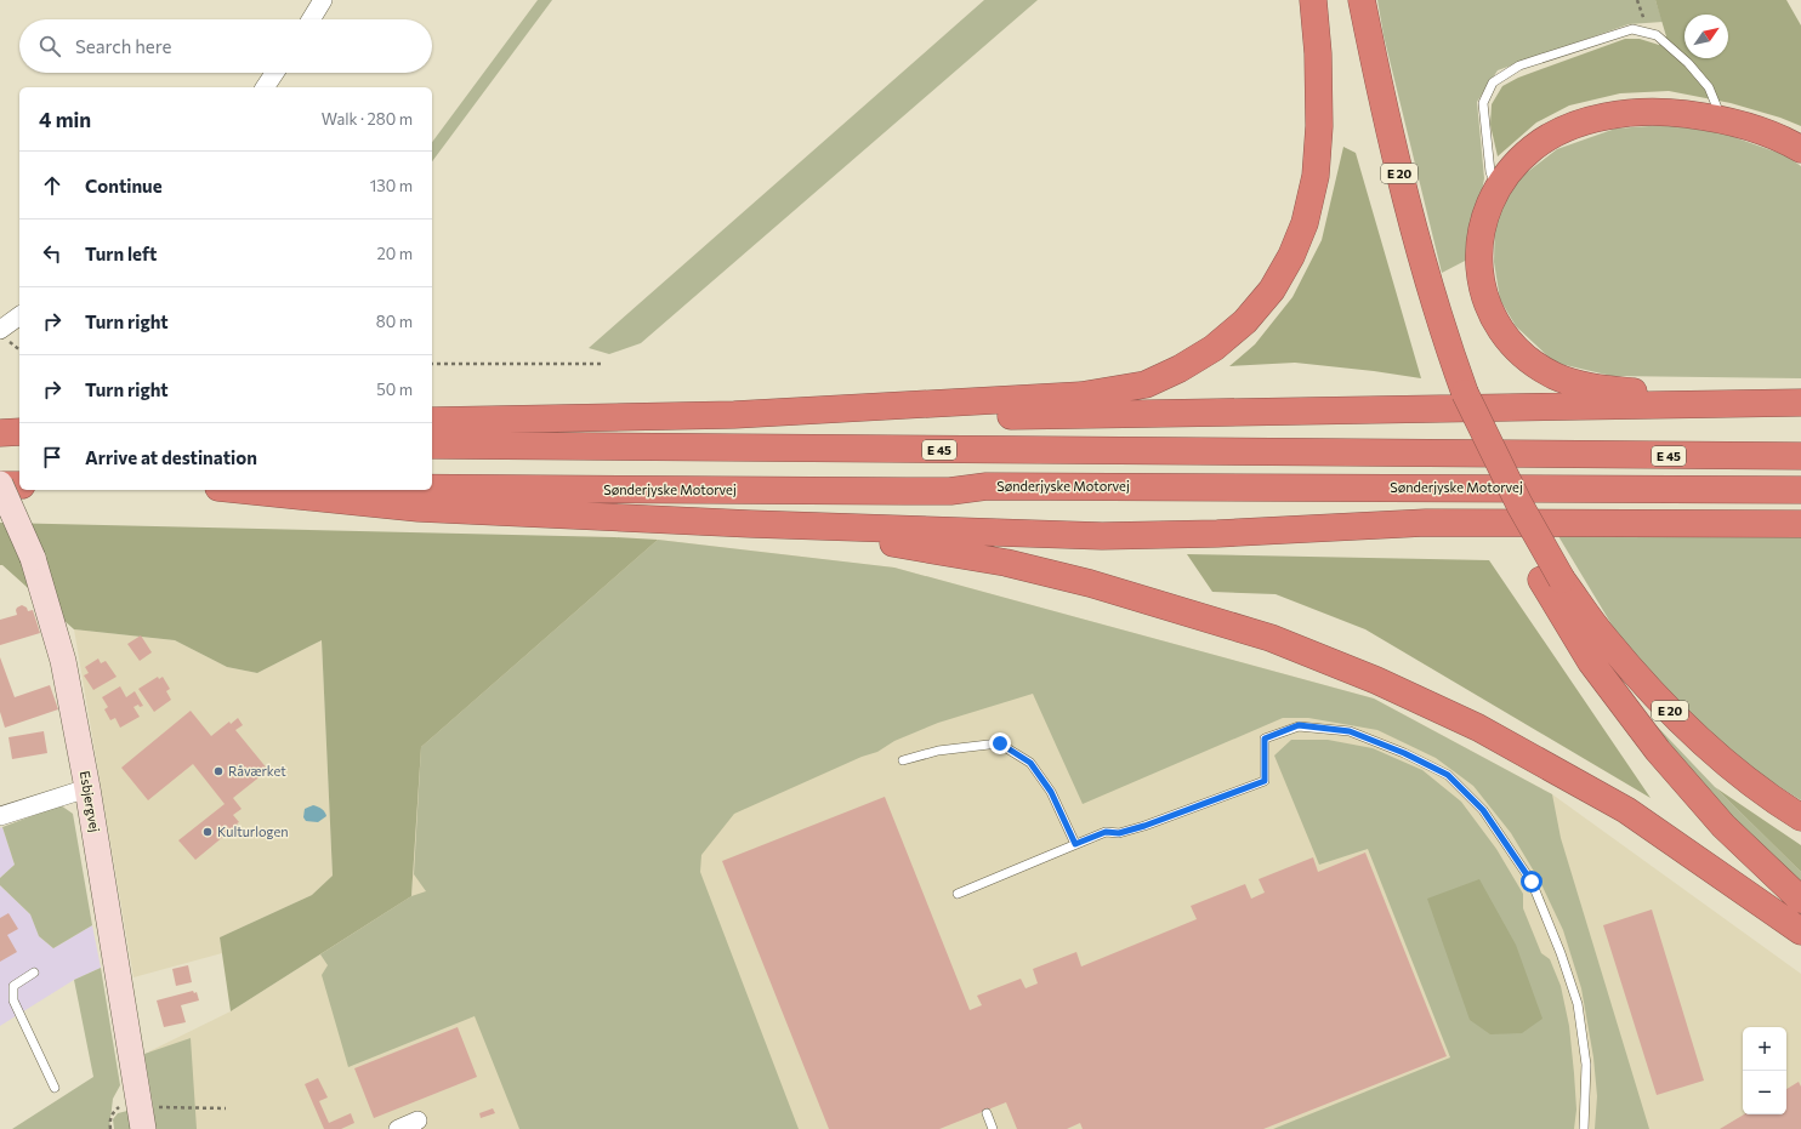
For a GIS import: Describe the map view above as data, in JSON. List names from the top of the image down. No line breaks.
{"streets":{"highway":["E 20","E 45","Sønderjyske Motorvej"],"main road":["Esbjergvej"]},"places":["Råværket","Kulturlogen"],"north":"top right","page":{"search":"Search here","heading":["4 min","Walk · 280 m"],"list":[["Continue","130 m"],["Turn left","20 m"],["Turn right","80 m"],["Turn right","50 m"],"Arrive at destination"],"map_buttons":["+","−"]}}
